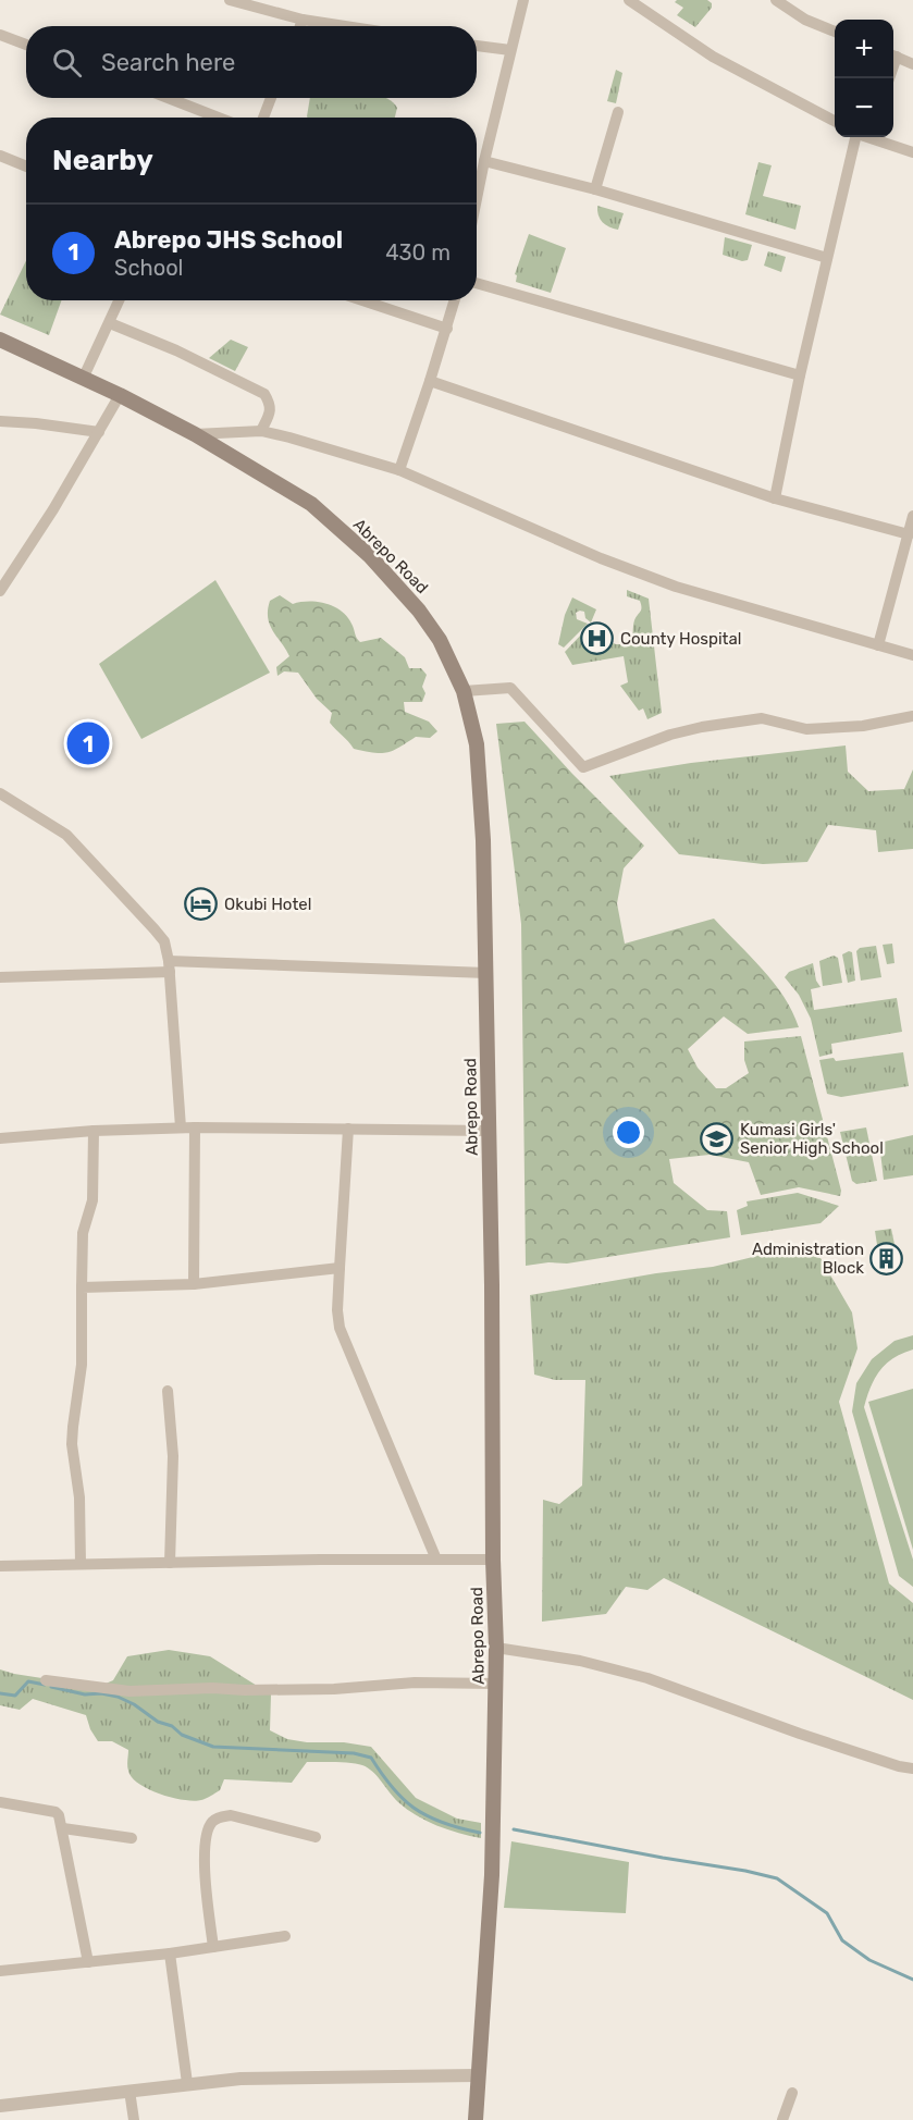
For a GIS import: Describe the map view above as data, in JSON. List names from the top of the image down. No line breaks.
{"streets":{"main road":["Abrepo Road"]},"places":{"hospital":["County Hospital"],"hotel":["Okubi Hotel"],"school or university":["Kumasi Girls' Senior High School"],"building":["Administration Block"]},"page":{"map_buttons":["+","−"],"search":"Search here","heading":"Nearby","list":[{"mark":"1","name":"Abrepo JHS School","note":"School","value":"430 m"}],"pins":"1"}}
